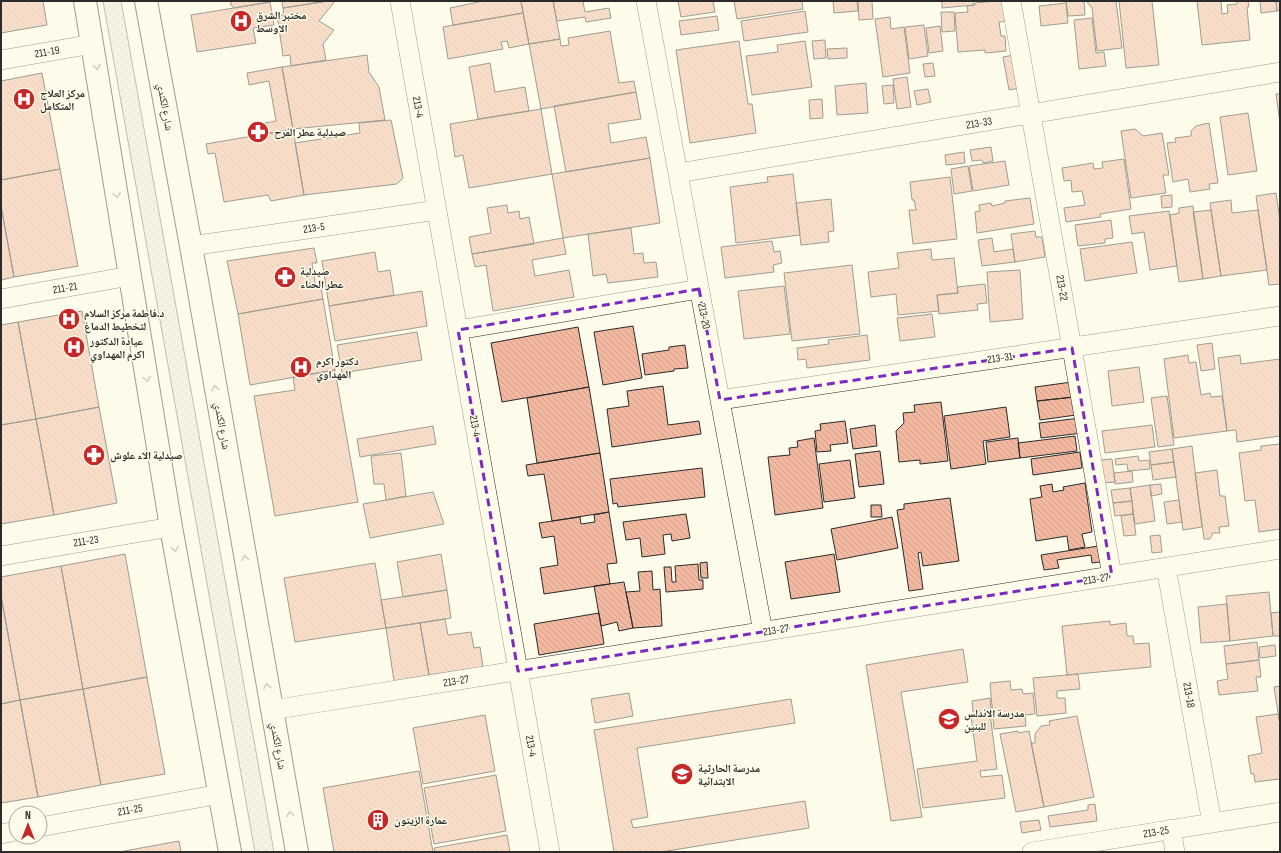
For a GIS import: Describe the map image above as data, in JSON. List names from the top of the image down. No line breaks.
{"streets":{"street":["211-19","شارع الكندي","213-4","213-33","213-5","211-21","213-22","213-20","213-31","211-23","213-27","213-18","211-25","213-25"]},"crossings":[["شارع الكندي","213-5"],["شارع الكندي","213-27"],["213-4","213-5"],["213-4","213-27"],["213-33","213-22"],["213-33","213-20"],["213-22","213-31"],["213-22","213-27"],["213-20","213-31"],["213-20","213-27"],["213-27","213-18"],["213-18","213-25"]],"places":{"hospital":["مختبر الشرق الاوسط","مركز العلاج المتكامل","د.فاطمة مركز السلام لتخطيط الدماغ","عيادة الدكتور اكرم المهداوي","دكتور اكرم المهداوي"],"pharmacy":["صيدلية عطر الفرح","صيدلية عطر الحناء","صيدلية الاء علوش"],"school or university":["مدرسة الاندلس للبنين","مدرسة الحارثية الابتدائية"],"building":["عمارة الزيتون"]},"north":"top"}
